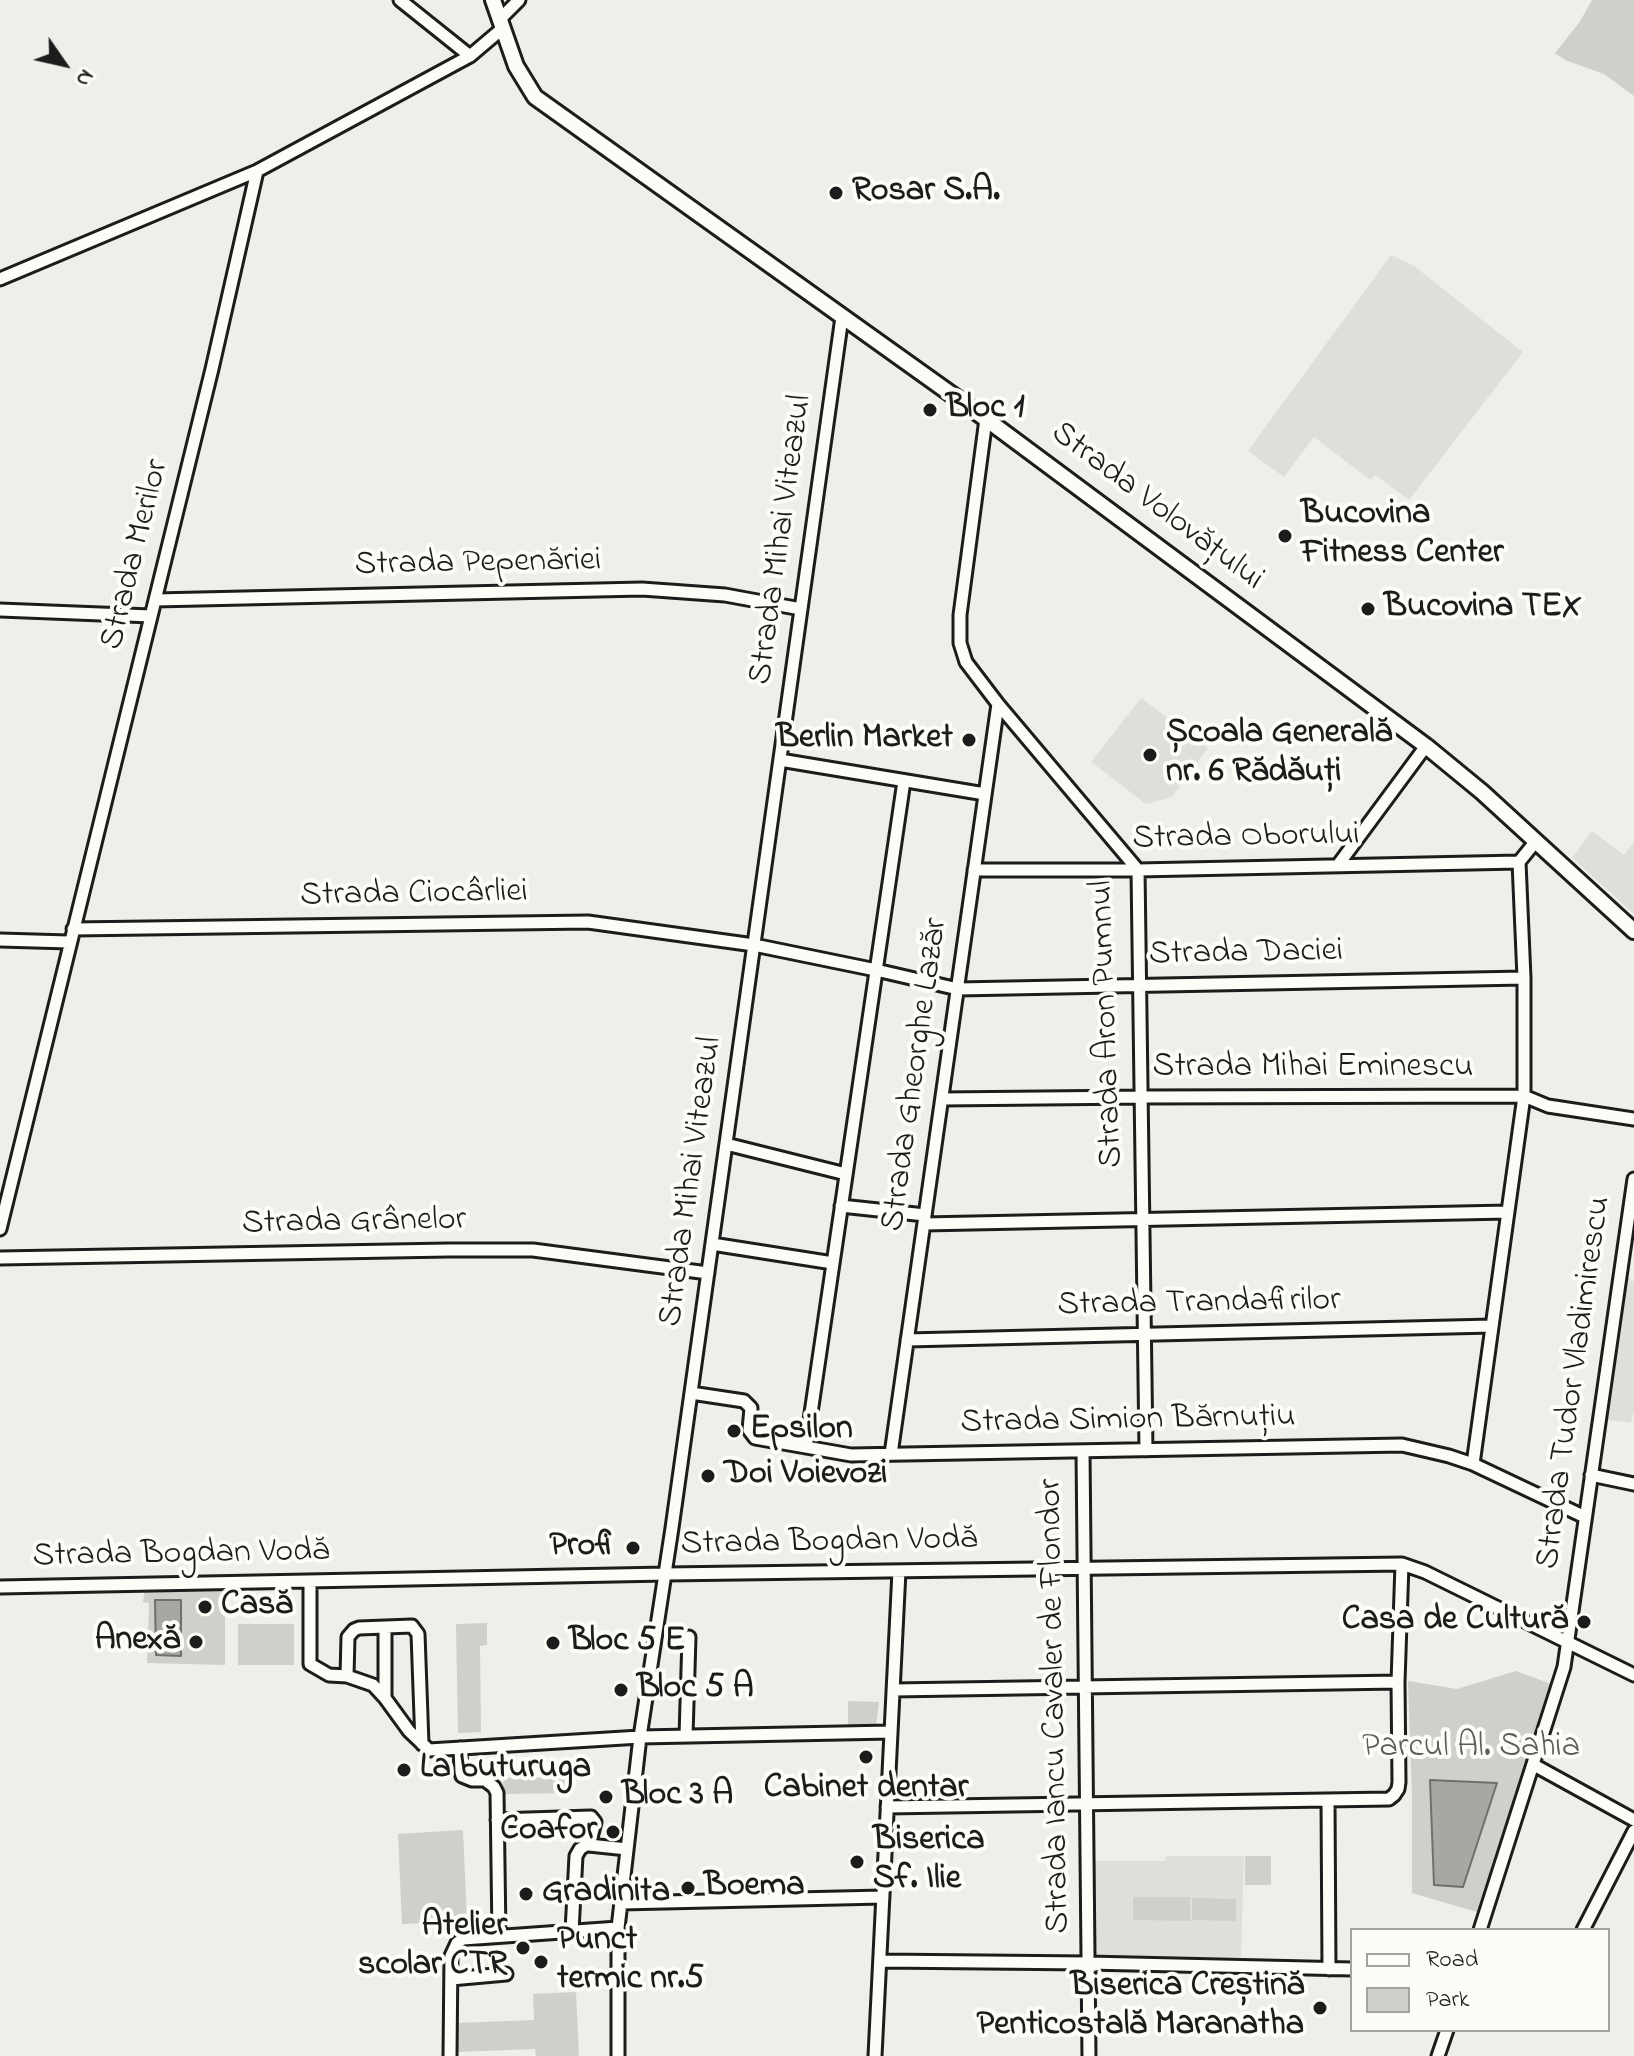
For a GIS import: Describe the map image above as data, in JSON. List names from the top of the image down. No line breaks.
{"streets":{"main road":["Strada Volovățului"],"street":["Strada Mihai Viteazul","Strada Merilor","Strada Pepenăriei","Strada Oborului","Strada Ciocârliei","Strada Daciei","Strada Aron Pumnul","Strada Mihai Eminescu","Strada Gheorghe Lazăr","Strada Grânelor","Strada Trandafirilor","Strada Tudor Vladimirescu","Strada Simion Bărnuțiu","Strada Bogdan Vodă","Strada Iancu Cavaler de Flondor"]},"crossings":[["Strada Volovățului","Strada Mihai Viteazul"],["Strada Volovățului","Strada Aron Pumnul"],["Strada Mihai Viteazul","Strada Pepenăriei"],["Strada Mihai Viteazul","Strada Ciocârliei"],["Strada Mihai Viteazul","Strada Grânelor"],["Strada Mihai Viteazul","Strada Simion Bărnuțiu"],["Strada Mihai Viteazul","Strada Bogdan Vodă"],["Strada Merilor","Strada Pepenăriei"],["Strada Merilor","Strada Ciocârliei"],["Strada Oborului","Strada Aron Pumnul"],["Strada Oborului","Strada Gheorghe Lazăr"],["Strada Ciocârliei","Strada Daciei"],["Strada Daciei","Strada Aron Pumnul"],["Strada Daciei","Strada Gheorghe Lazăr"],["Strada Aron Pumnul","Strada Mihai Eminescu"],["Strada Aron Pumnul","Strada Gheorghe Lazăr"],["Strada Aron Pumnul","Strada Trandafirilor"],["Strada Aron Pumnul","Strada Simion Bărnuțiu"],["Strada Mihai Eminescu","Strada Gheorghe Lazăr"],["Strada Gheorghe Lazăr","Strada Trandafirilor"],["Strada Gheorghe Lazăr","Strada Simion Bărnuțiu"],["Strada Tudor Vladimirescu","Strada Simion Bărnuțiu"],["Strada Tudor Vladimirescu","Strada Bogdan Vodă"],["Strada Simion Bărnuțiu","Strada Iancu Cavaler de Flondor"],["Strada Bogdan Vodă","Strada Iancu Cavaler de Flondor"]],"parks":["Parcul Al. Sahia"],"places":["Rosar S.A.","Bloc 1","Bucovina Fitness Center","Bucovina TEX","Berlin Market","Școala Generală nr. 6 Rădăuți","Epsilon","Doi Voievozi","Profi","Casă","Casa de Cultură","Anexă","Bloc 5 E","Bloc 5 A","Cabinet dentar","La buturuga","Bloc 3 A","Coafor","Biserica Sf. Ilie","Boema","Gradinita","Atelier scolar CTR","Punct termic nr.5","Biserica Creștină Penticostală Maranatha"],"legend":["Road","Park"],"north":"bottom right"}
